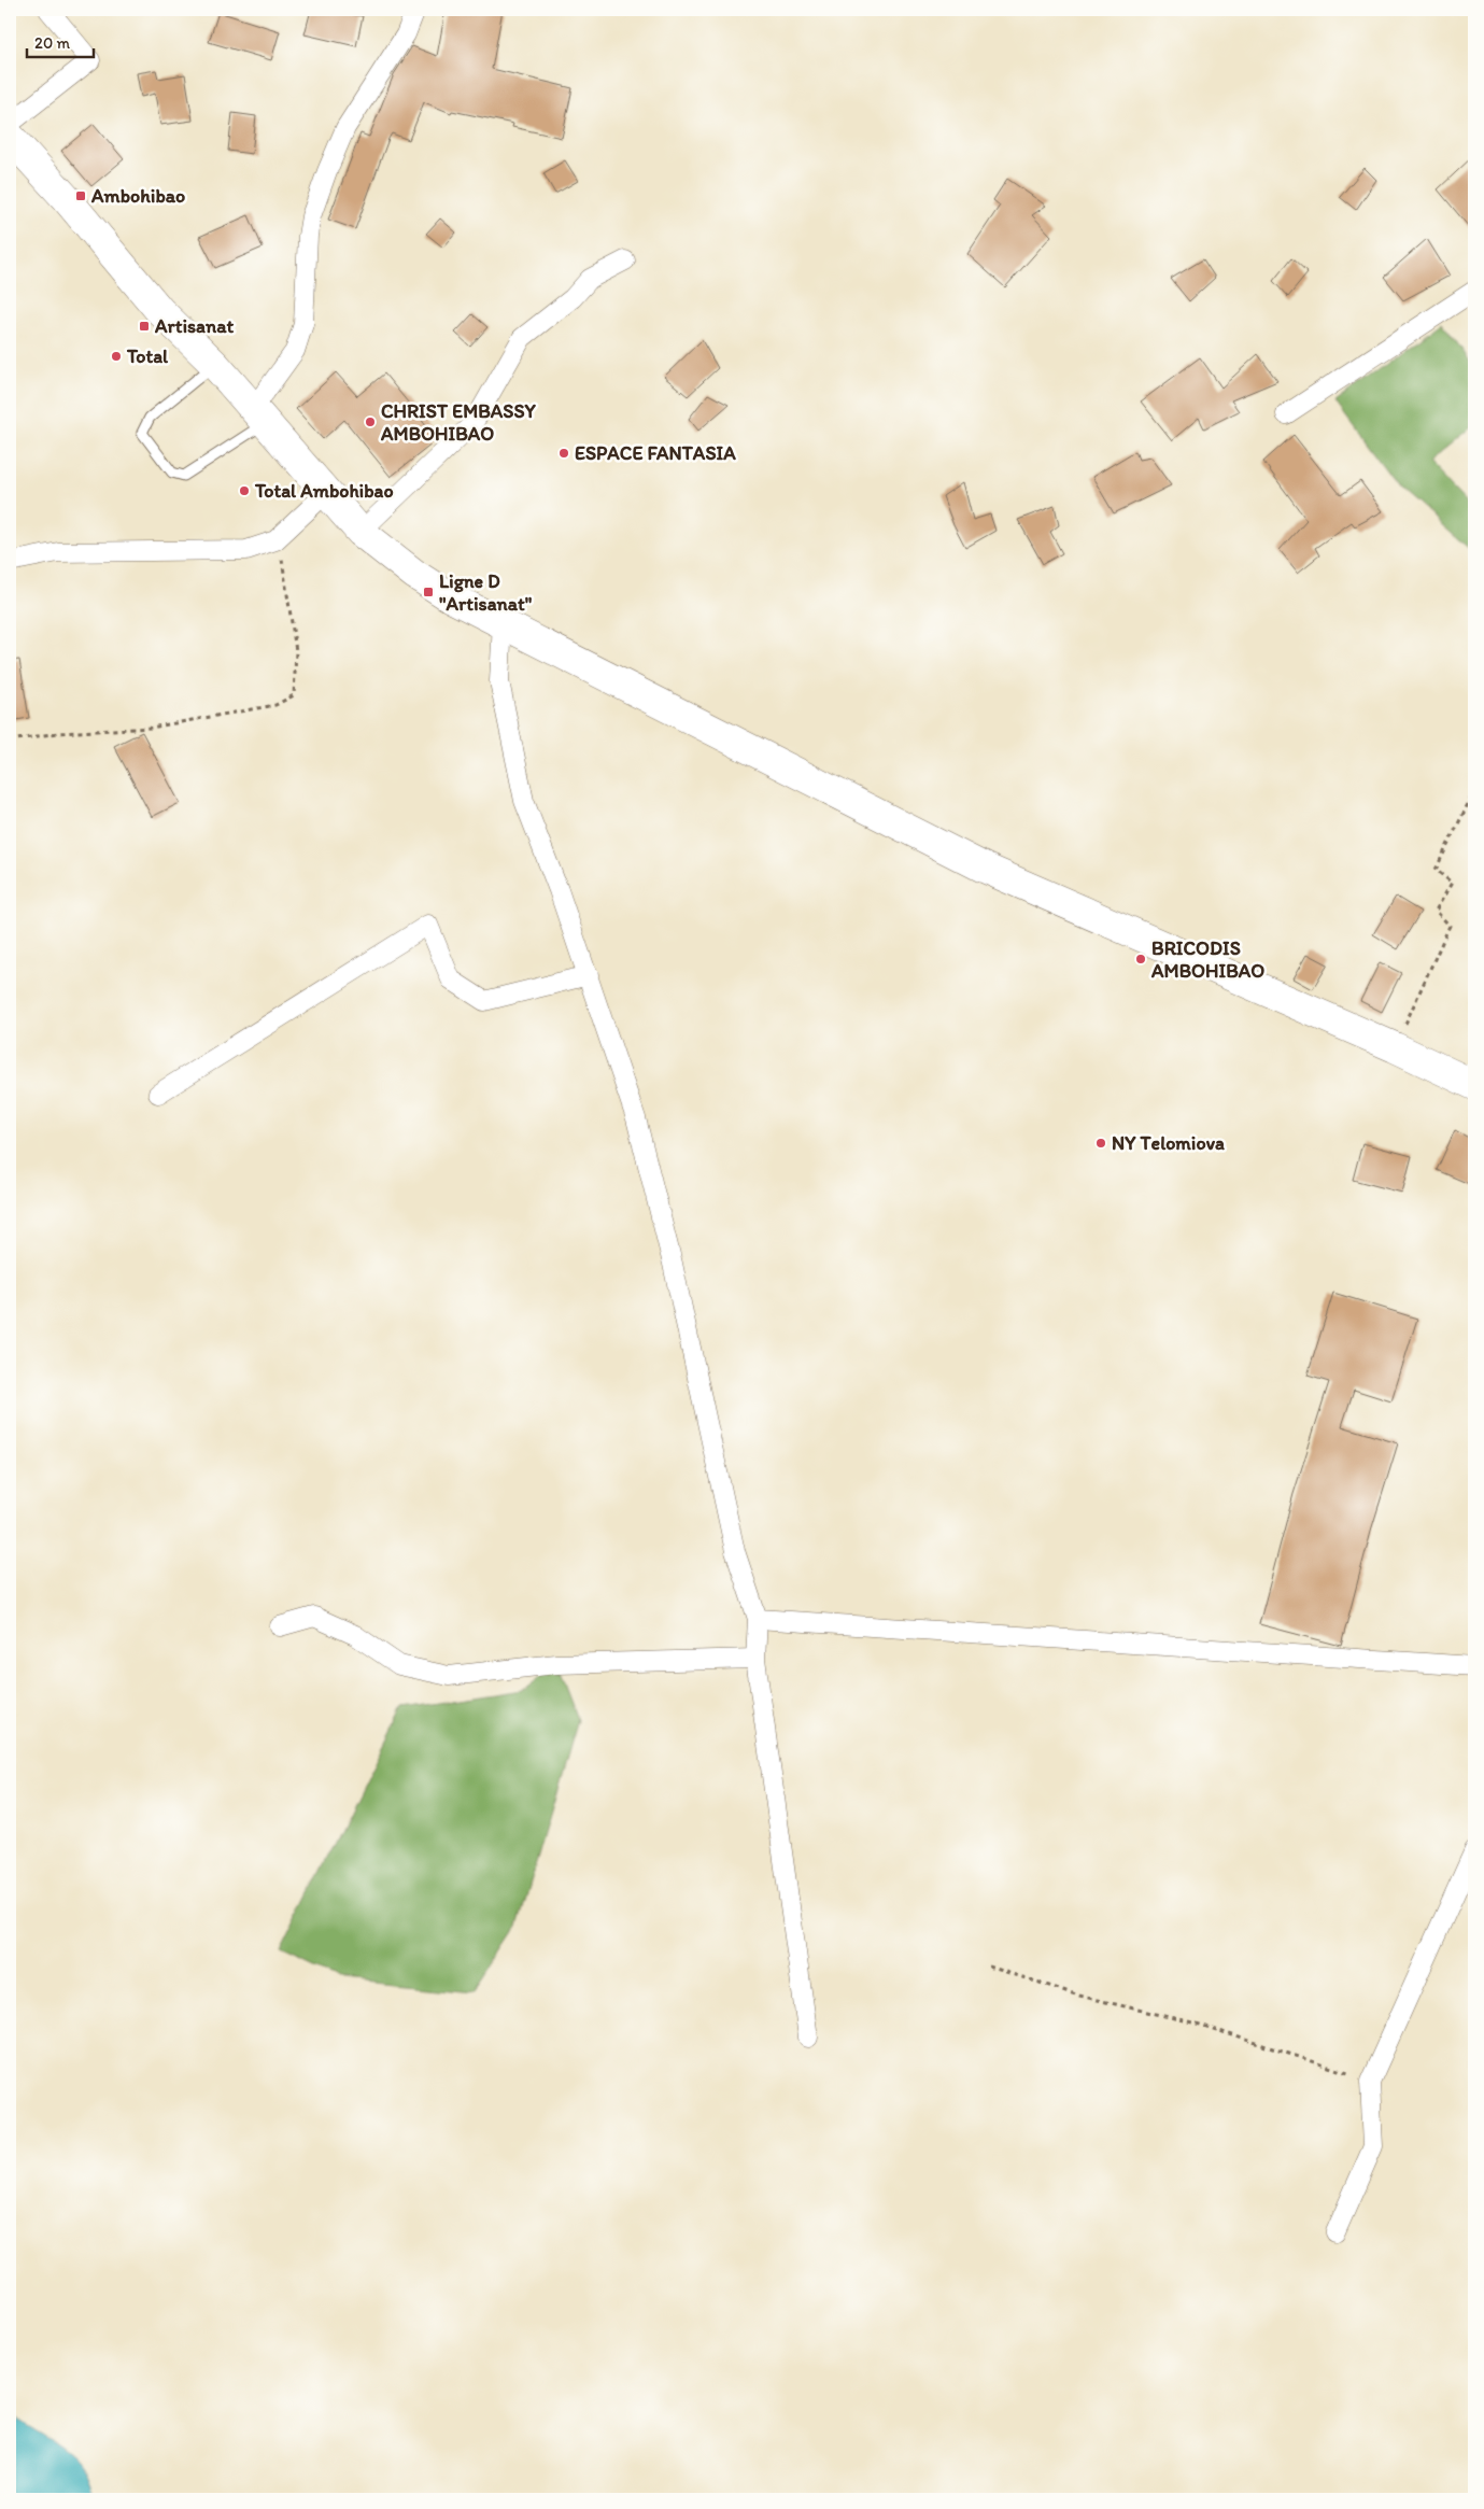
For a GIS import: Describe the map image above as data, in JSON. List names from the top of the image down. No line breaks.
{"places":{"transit":["Ambohibao","Artisanat","Ligne D \"Artisanat\""],"other":["Total","CHRIST EMBASSY AMBOHIBAO","ESPACE FANTASIA","Total Ambohibao","BRICODIS AMBOHIBAO","NY Telomiova"]},"scale_bar":"20 m"}
